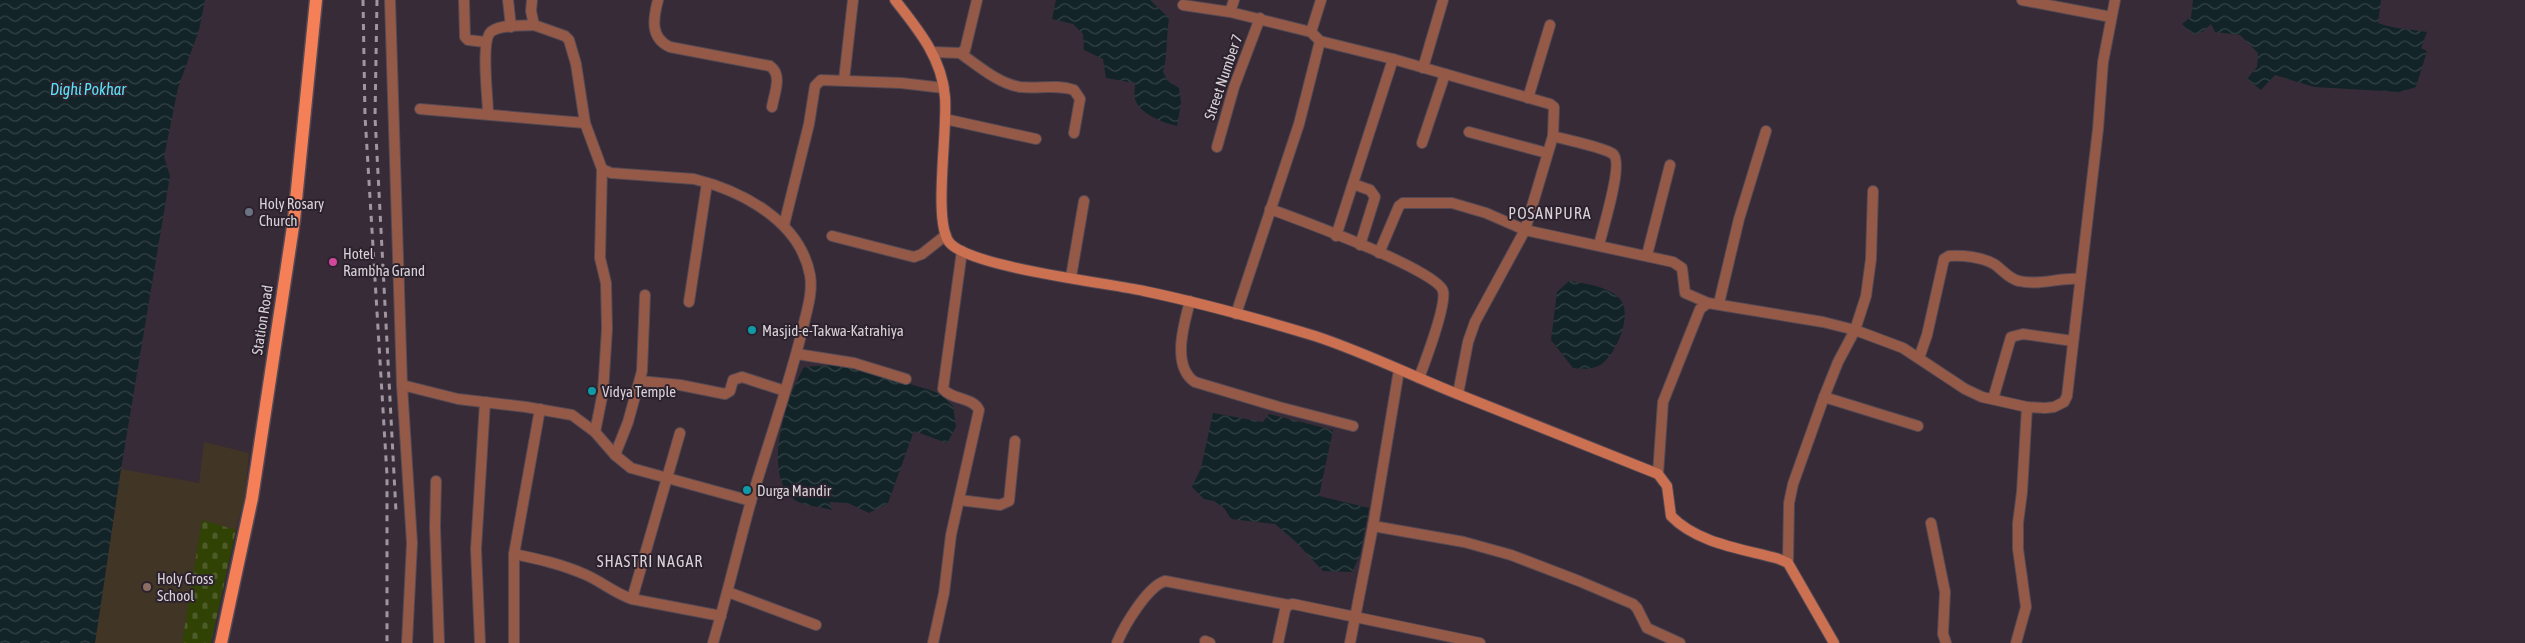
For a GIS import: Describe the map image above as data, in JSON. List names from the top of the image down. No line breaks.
{"streets":{"main road":["Station Road"],"street":["Street Number 7"]},"districts":["POSANPURA","SHASTRI NAGAR"],"water":["Dighi Pokhar"],"places":["Holy Rosary Church","Hotel Rambha Grand","Masjid-e-Takwa-Katrahiya","Vidya Temple","Durga Mandir","Holy Cross School"]}
